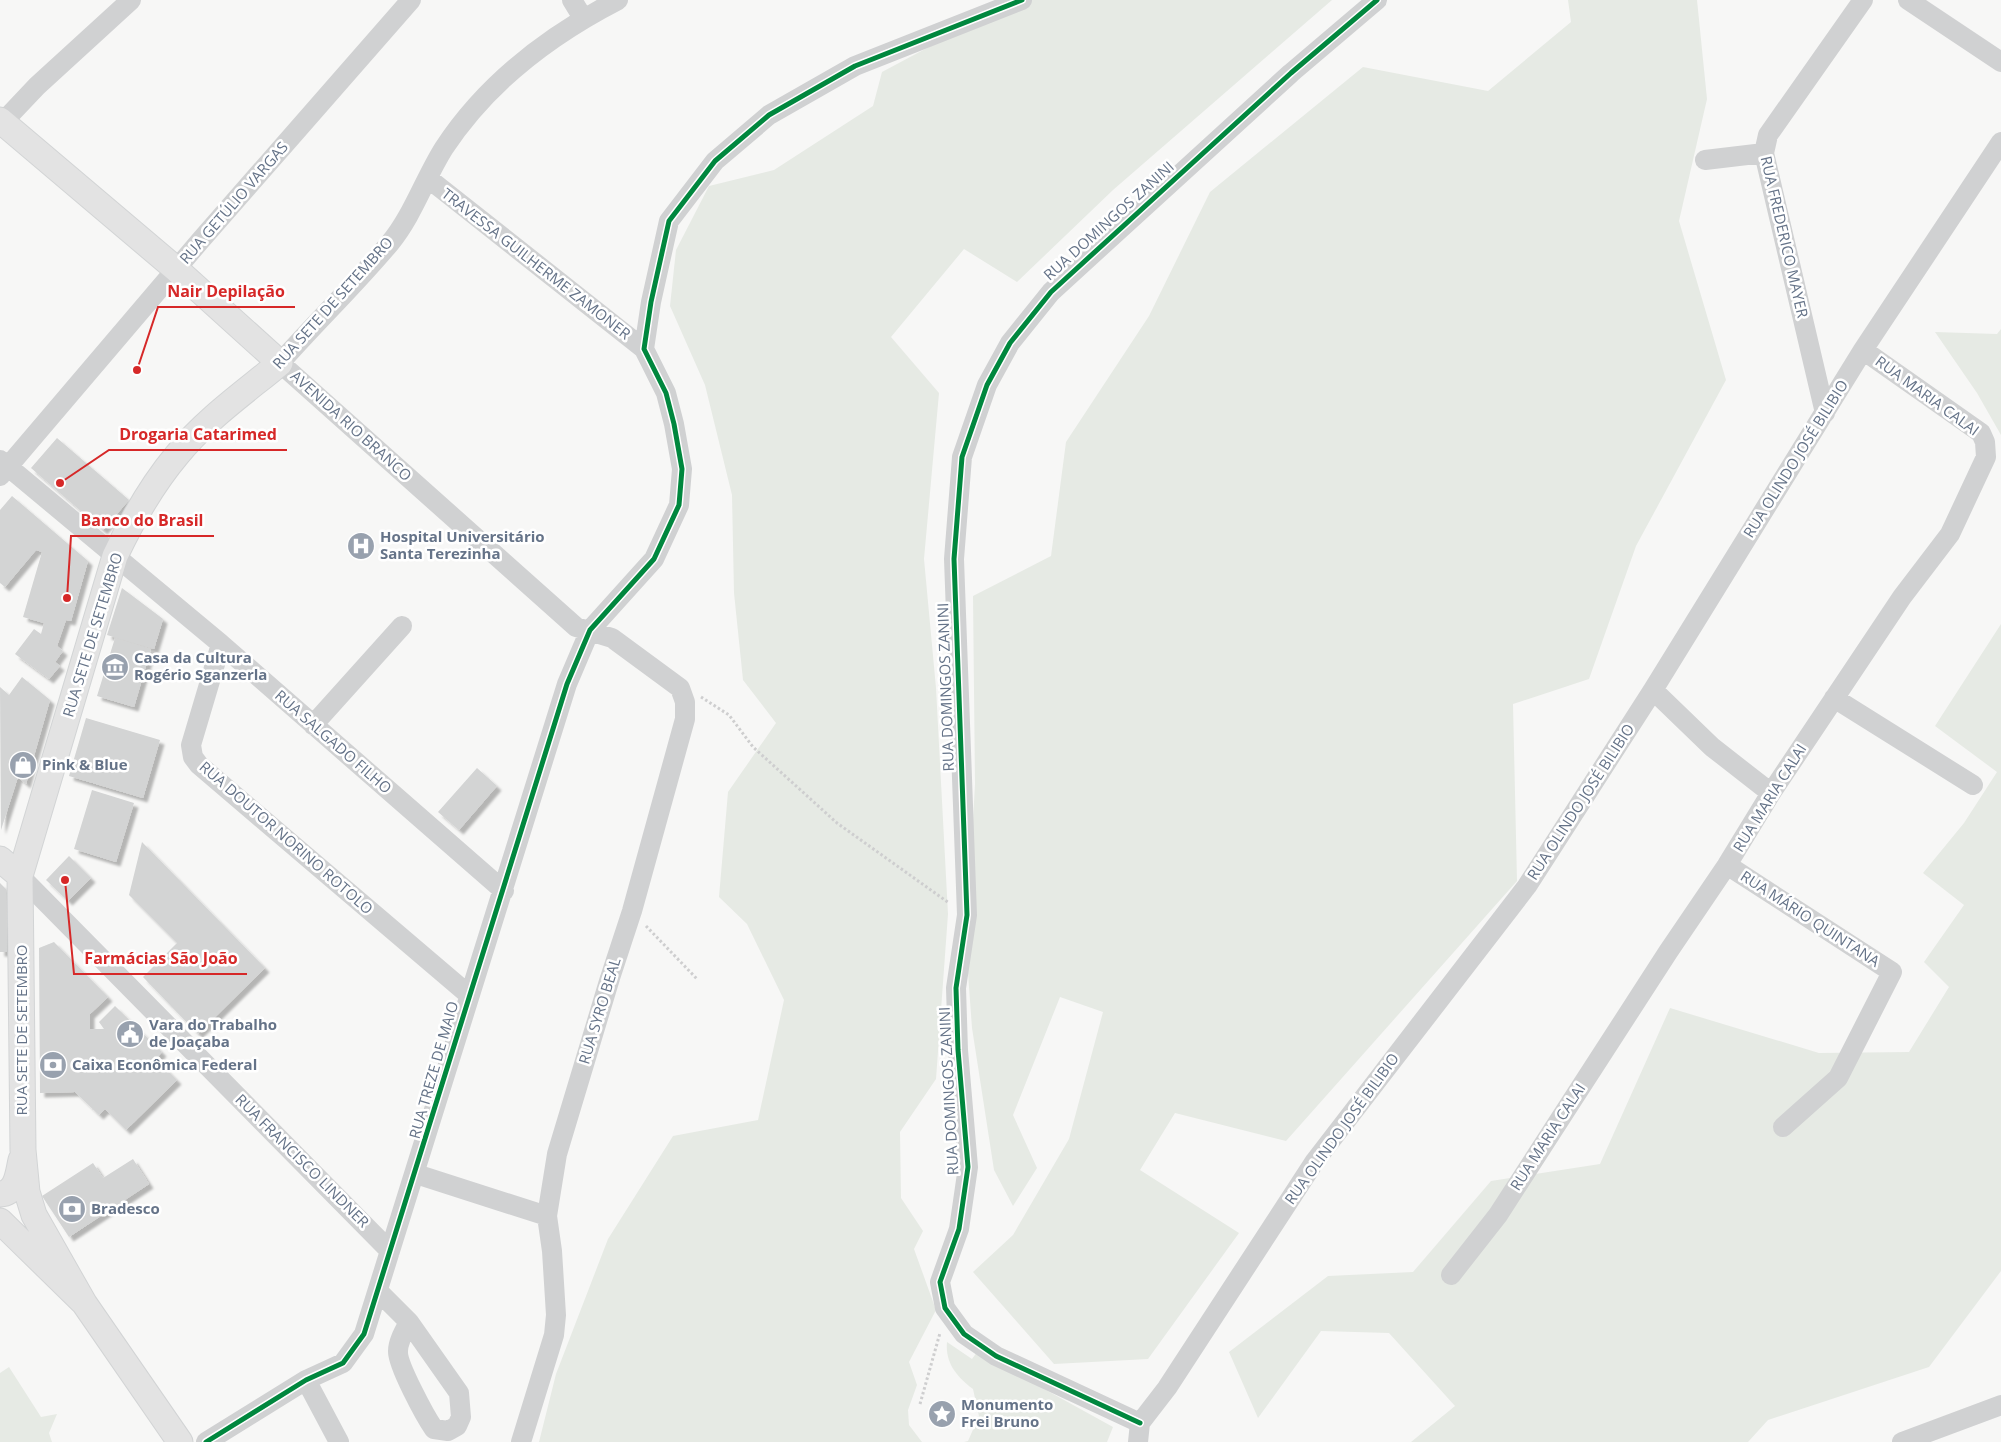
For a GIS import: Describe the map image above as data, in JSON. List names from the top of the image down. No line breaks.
{"streets":{"main road":["RUA SETE DE SETEMBRO","AVENIDA RIO BRANCO","RUA FRANCISCO LINDNER"],"street":["RUA GETÚLIO VARGAS","RUA DOMINGOS ZANINI","RUA FREDERICO MAYER","TRAVESSA GUILHERME ZAMONER","RUA MARIA CALAI","RUA OLINDO JOSÉ BILIBIO","RUA SALGADO FILHO","RUA DOUTOR NORINO ROTOLO","RUA MÁRIO QUINTANA","RUA SYRO BEAL","RUA TREZE DE MAIO"]},"crossings":[["RUA GETÚLIO VARGAS","AVENIDA RIO BRANCO"],["RUA GETÚLIO VARGAS","RUA SALGADO FILHO"],["RUA DOMINGOS ZANINI","RUA OLINDO JOSÉ BILIBIO"],["RUA FREDERICO MAYER","RUA OLINDO JOSÉ BILIBIO"],["TRAVESSA GUILHERME ZAMONER","RUA SETE DE SETEMBRO"],["TRAVESSA GUILHERME ZAMONER","RUA TREZE DE MAIO"],["RUA SETE DE SETEMBRO","AVENIDA RIO BRANCO"],["RUA SETE DE SETEMBRO","RUA SALGADO FILHO"],["RUA SETE DE SETEMBRO","RUA FRANCISCO LINDNER"],["RUA MARIA CALAI","RUA OLINDO JOSÉ BILIBIO"],["RUA MARIA CALAI","RUA MÁRIO QUINTANA"],["AVENIDA RIO BRANCO","RUA TREZE DE MAIO"],["RUA SALGADO FILHO","RUA DOUTOR NORINO ROTOLO"],["RUA SALGADO FILHO","RUA TREZE DE MAIO"],["RUA DOUTOR NORINO ROTOLO","RUA TREZE DE MAIO"],["RUA TREZE DE MAIO","RUA FRANCISCO LINDNER"]],"places":{"other":["Nair Depilação","Drogaria Catarimed","Banco do Brasil","Farmácias São João"],"hospital":["Hospital Universitário Santa Terezinha"],"museum":["Casa da Cultura Rogério Sganzerla"],"shop":["Pink & Blue"],"public building":["Vara do Trabalho de Joaçaba"],"bank":["Caixa Econômica Federal","Bradesco"],"place":["Monumento Frei Bruno"]}}
